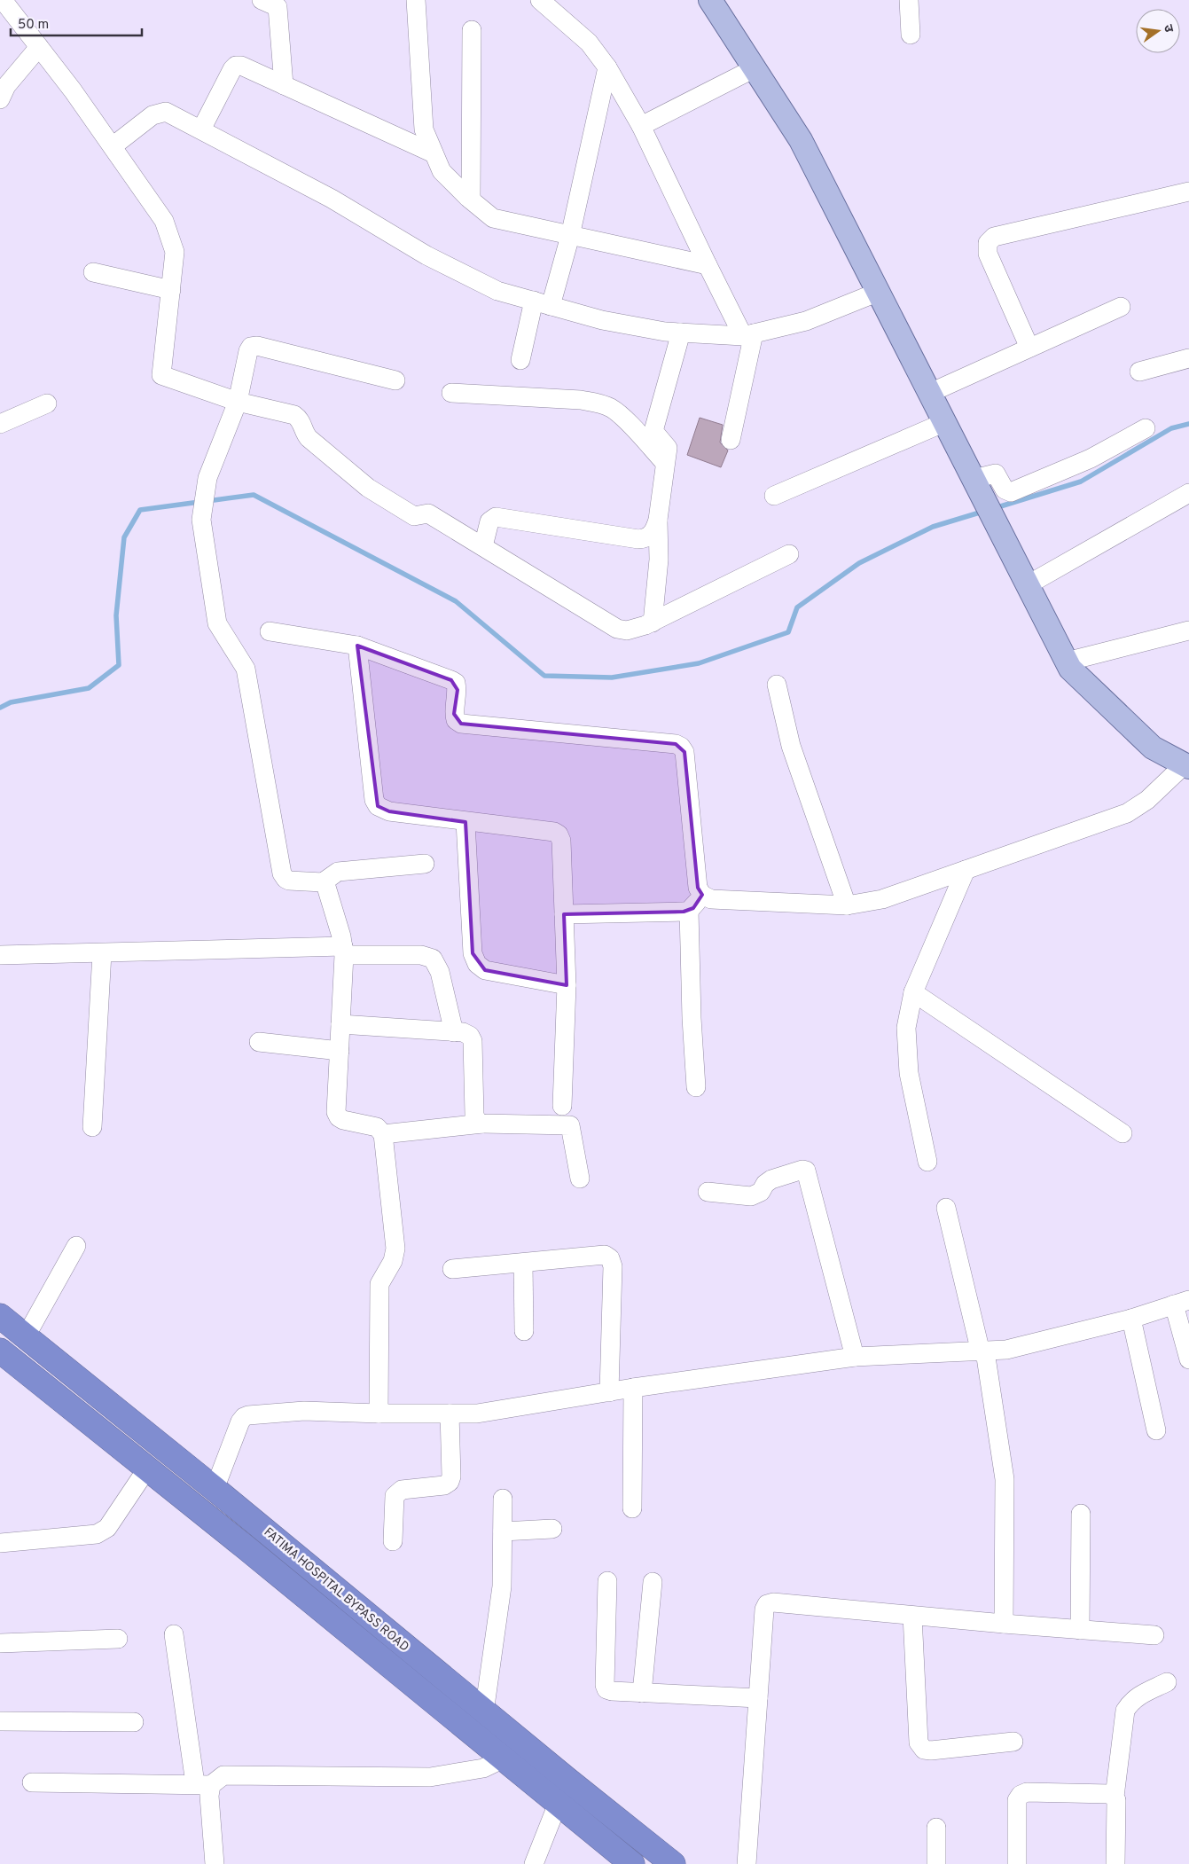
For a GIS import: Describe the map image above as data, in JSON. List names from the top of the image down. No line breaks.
{"streets":{"highway":["FATIMA HOSPITAL BYPASS ROAD"]},"scale_bar":"50 m","north":"right"}
